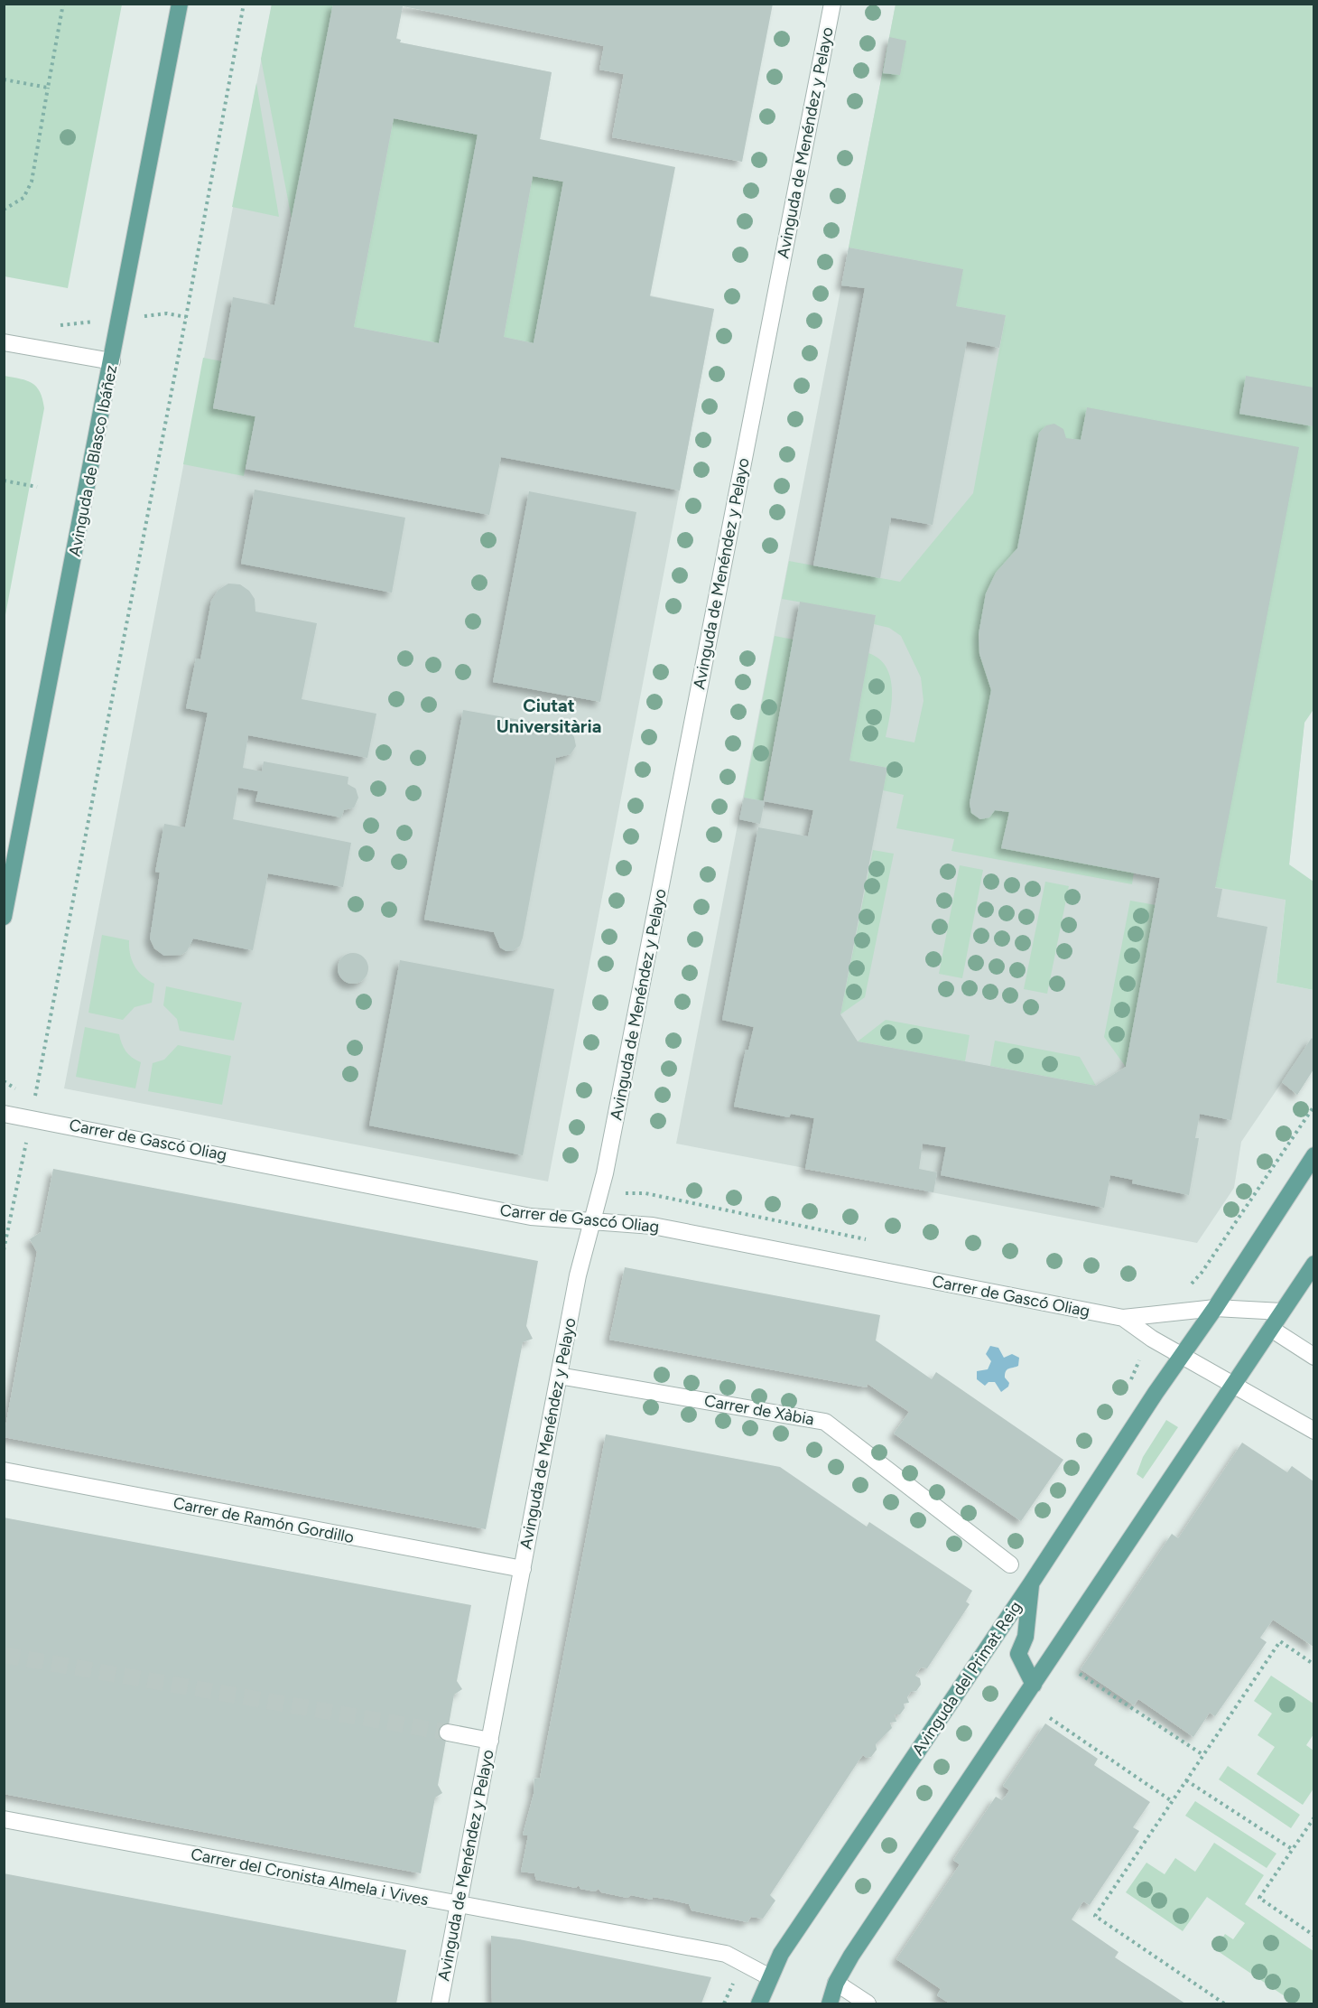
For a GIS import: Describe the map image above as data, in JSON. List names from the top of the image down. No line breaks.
{"streets":{"main road":["Avinguda de Blasco Ibáñez","Avinguda del Primat Reig"],"street":["Avinguda de Menéndez y Pelayo","Carrer de Gascó Oliag","Carrer de Xàbia","Carrer de Ramón Gordillo","Carrer del Cronista Almela i Vives"]},"crossings":[["Avinguda de Menéndez y Pelayo","Carrer de Gascó Oliag"],["Avinguda de Menéndez y Pelayo","Carrer de Xàbia"],["Avinguda de Menéndez y Pelayo","Carrer de Ramón Gordillo"],["Avinguda de Menéndez y Pelayo","Carrer del Cronista Almela i Vives"],["Carrer de Gascó Oliag","Avinguda del Primat Reig"],["Avinguda del Primat Reig","Carrer del Cronista Almela i Vives"]],"districts":["Ciutat Universitària"]}
